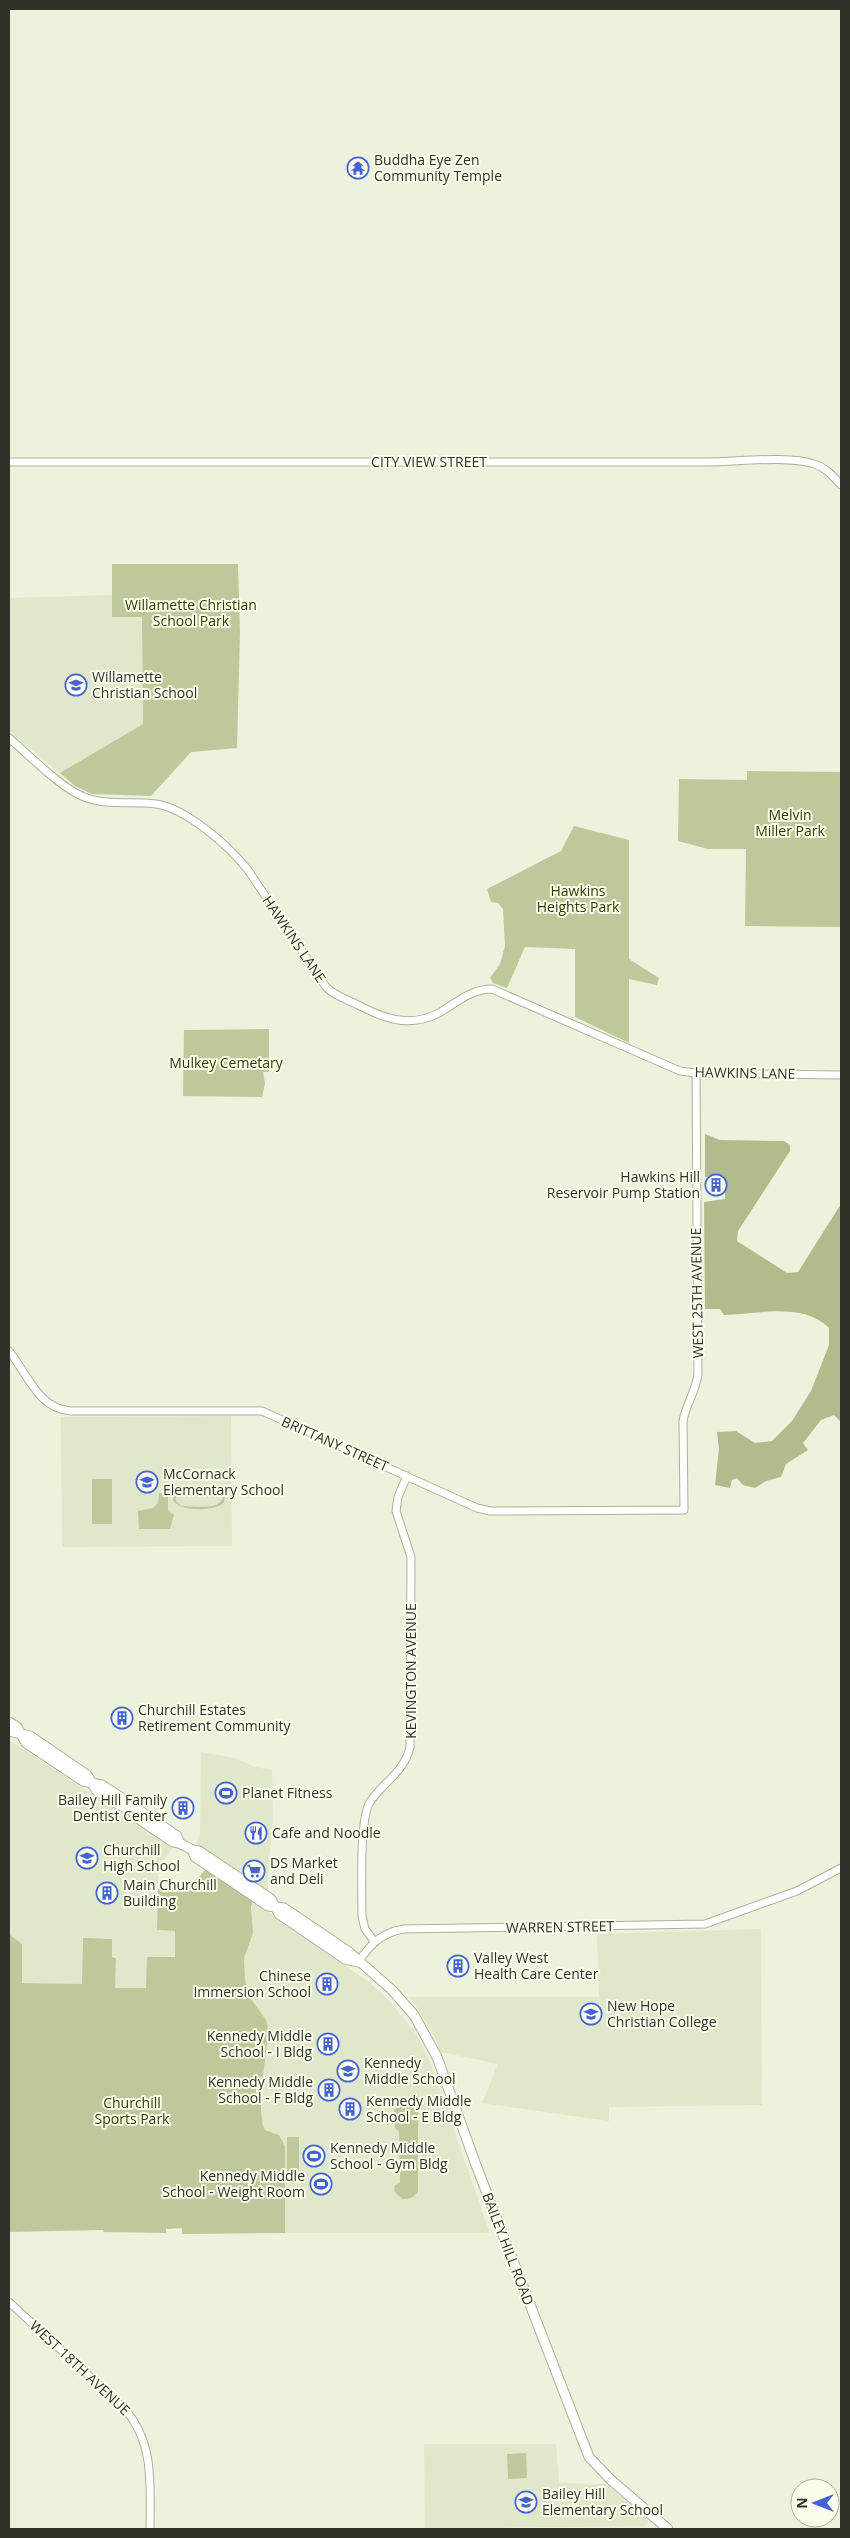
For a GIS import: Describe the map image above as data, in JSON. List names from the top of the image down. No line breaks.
{"streets":{"main road":["BAILEY HILL ROAD"],"street":["CITY VIEW STREET","HAWKINS LANE","WEST 25TH AVENUE","BRITTANY STREET","KEVINGTON AVENUE","WARREN STREET","WEST 18TH AVENUE"]},"crossings":[["HAWKINS LANE","WEST 25TH AVENUE"],["WEST 25TH AVENUE","BRITTANY STREET"],["BRITTANY STREET","KEVINGTON AVENUE"],["KEVINGTON AVENUE","WARREN STREET"],["WARREN STREET","BAILEY HILL ROAD"]],"parks":["Willamette Christian School Park","Melvin Miller Park","Hawkins Heights Park","Mulkey Cemetary","Churchill Sports Park"],"places":{"temple":["Buddha Eye Zen Community Temple"],"school or university":["Willamette Christian School","McCornack Elementary School","Churchill High School","New Hope Christian College","Kennedy Middle School","Bailey Hill Elementary School"],"building":["Hawkins Hill Reservoir Pump Station","Churchill Estates Retirement Community","Bailey Hill Family Dentist Center","Main Churchill Building","Valley West Health Care Center","Chinese Immersion School","Kennedy Middle School - I Bldg","Kennedy Middle School - F Bldg","Kennedy Middle School - E Bldg"],"sports":["Planet Fitness","Kennedy Middle School - Gym Bldg","Kennedy Middle School - Weight Room"],"restaurant":["Cafe and Noodle"],"supermarket":["DS Market and Deli"]},"north":"left"}
